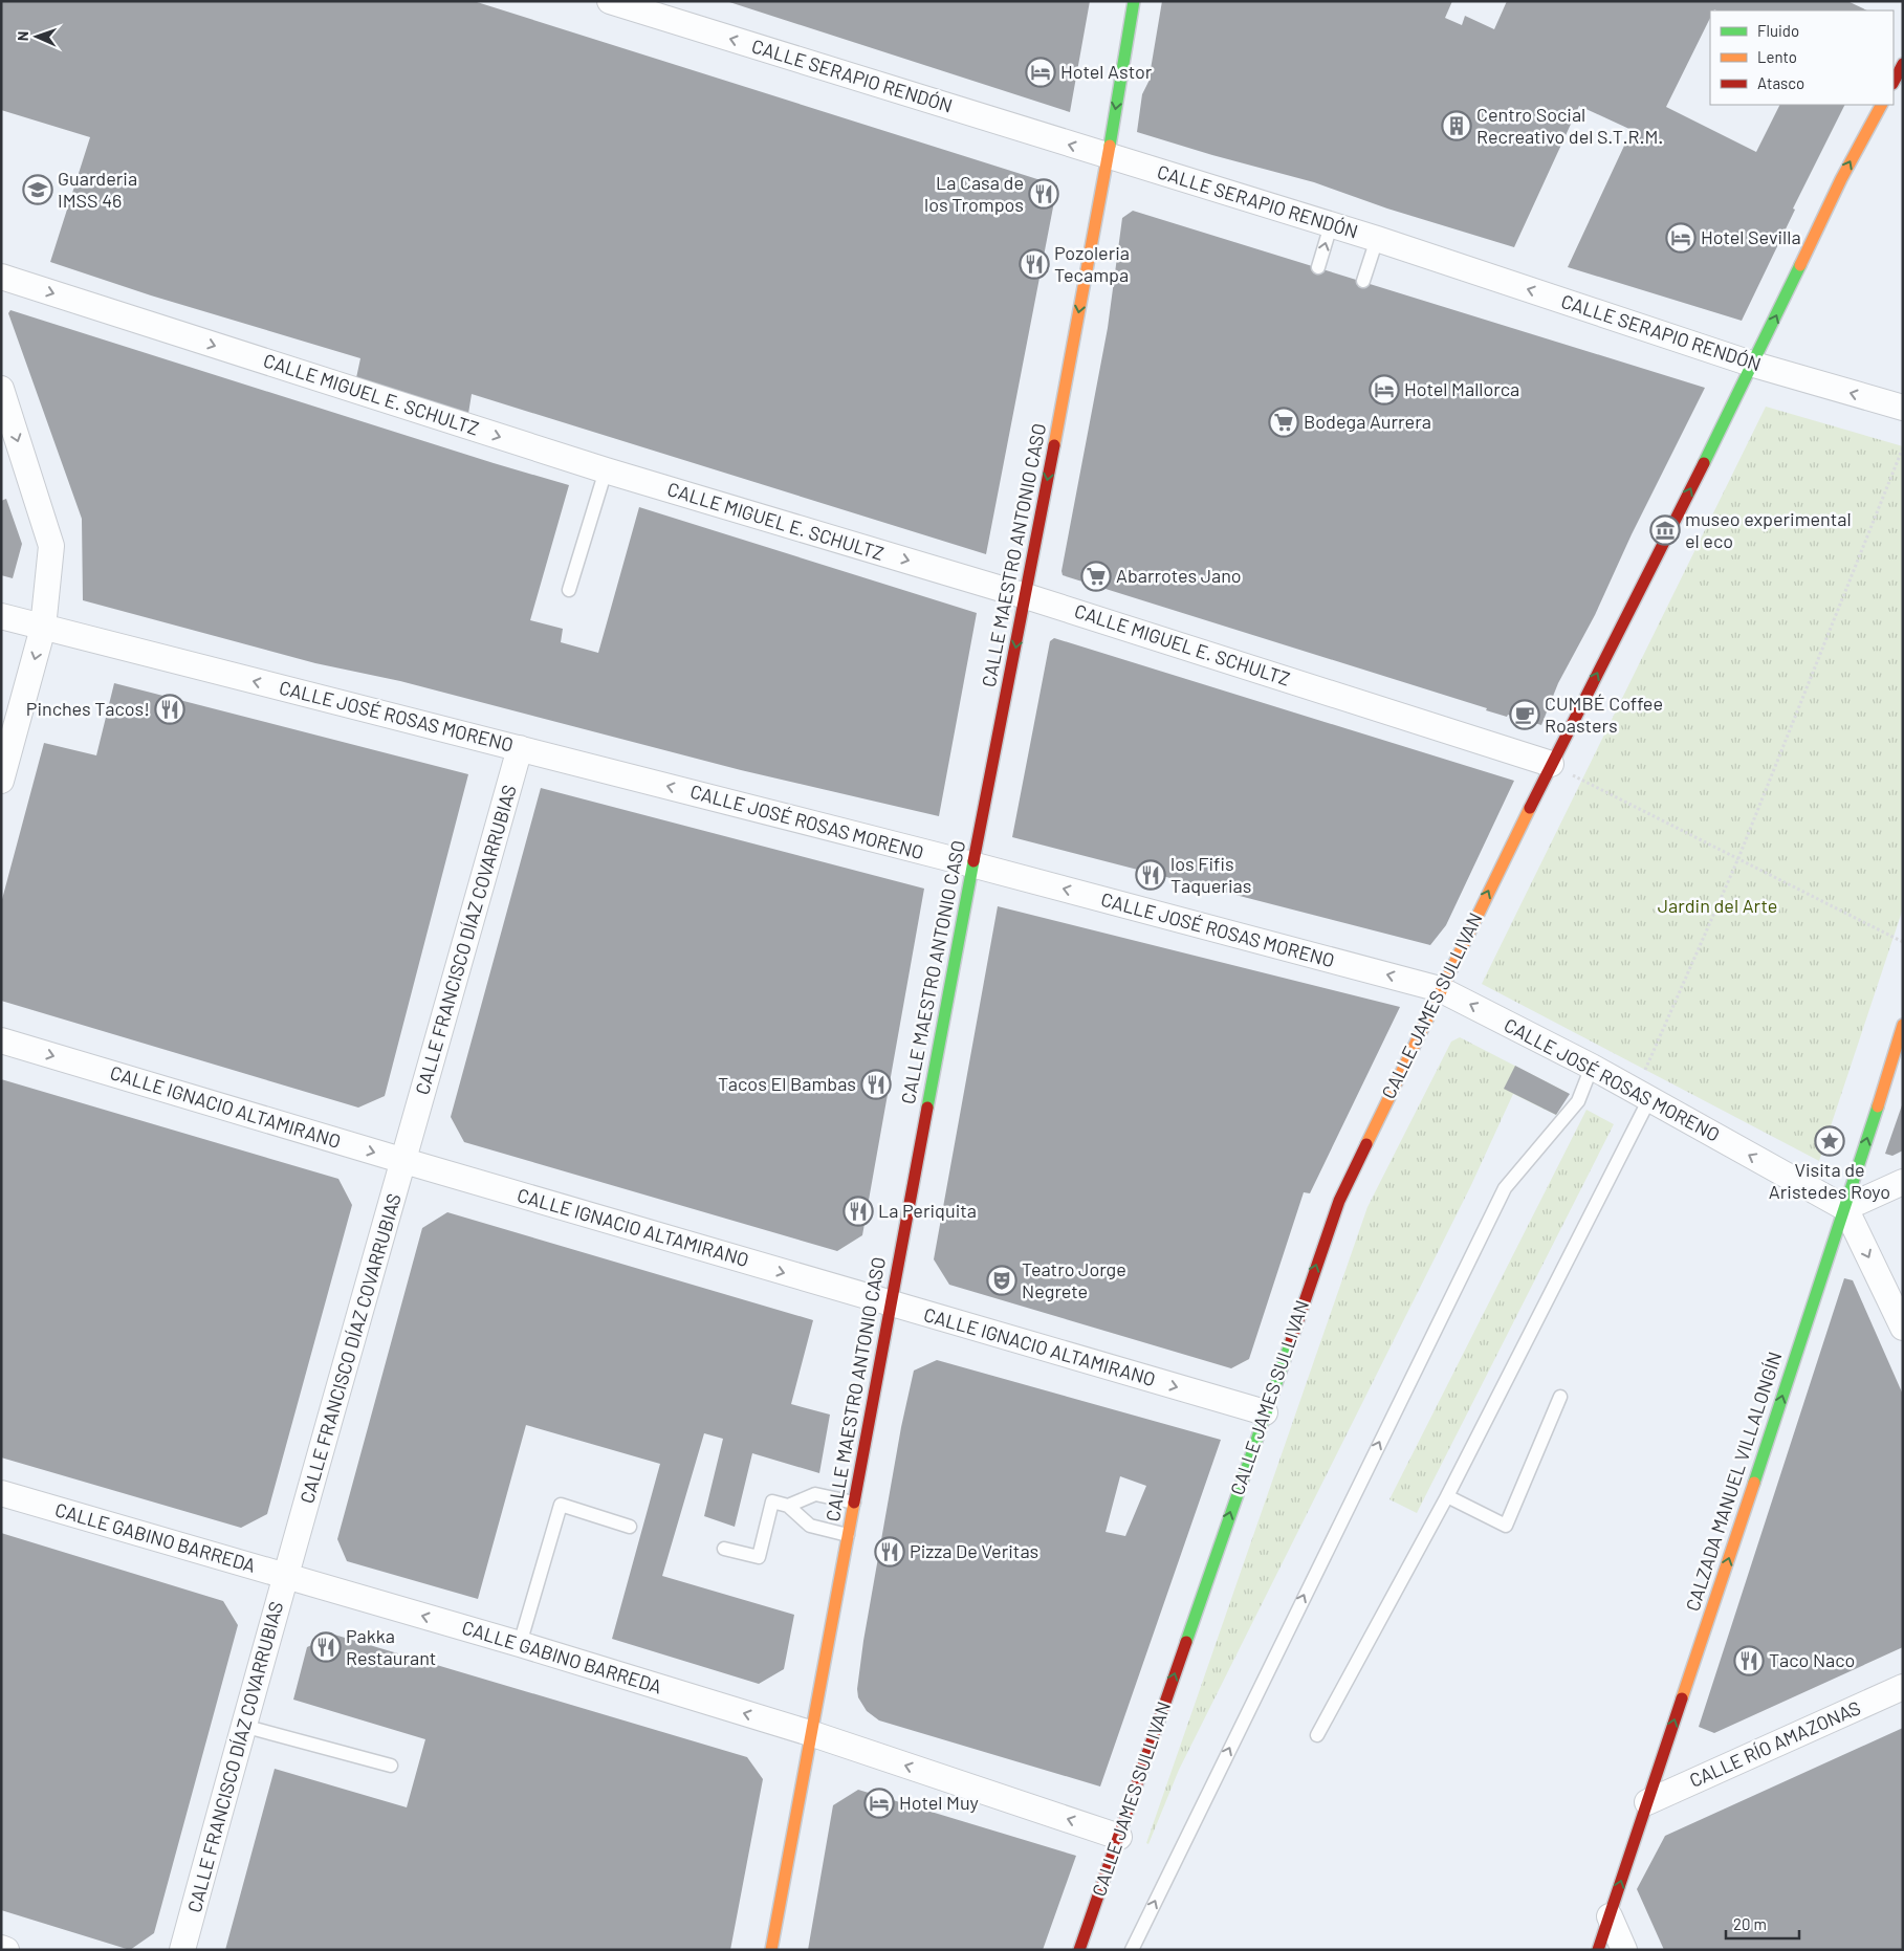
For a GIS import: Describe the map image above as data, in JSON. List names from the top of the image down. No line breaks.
{"streets":{"main road":["CALLE MAESTRO ANTONIO CASO","CALLE JAMES SULLIVAN","CALZADA MANUEL VILLALONGÍN"],"street":["CALLE SERAPIO RENDÓN","CALLE MIGUEL E. SCHULTZ","CALLE JOSÉ ROSAS MORENO","CALLE FRANCISCO DÍAZ COVARRUBIAS","CALLE IGNACIO ALTAMIRANO","CALLE GABINO BARREDA","CALLE RÍO AMAZONAS"]},"crossings":[["CALLE SERAPIO RENDÓN","CALLE MAESTRO ANTONIO CASO"],["CALLE SERAPIO RENDÓN","CALLE JAMES SULLIVAN"],["CALLE MIGUEL E. SCHULTZ","CALLE MAESTRO ANTONIO CASO"],["CALLE MIGUEL E. SCHULTZ","CALLE JAMES SULLIVAN"],["CALLE MAESTRO ANTONIO CASO","CALLE JOSÉ ROSAS MORENO"],["CALLE MAESTRO ANTONIO CASO","CALLE IGNACIO ALTAMIRANO"],["CALLE MAESTRO ANTONIO CASO","CALLE GABINO BARREDA"],["CALLE JOSÉ ROSAS MORENO","CALLE FRANCISCO DÍAZ COVARRUBIAS"],["CALLE JOSÉ ROSAS MORENO","CALLE JAMES SULLIVAN"],["CALLE JOSÉ ROSAS MORENO","CALZADA MANUEL VILLALONGÍN"],["CALLE FRANCISCO DÍAZ COVARRUBIAS","CALLE IGNACIO ALTAMIRANO"],["CALLE FRANCISCO DÍAZ COVARRUBIAS","CALLE GABINO BARREDA"],["CALLE JAMES SULLIVAN","CALLE IGNACIO ALTAMIRANO"],["CALLE JAMES SULLIVAN","CALLE GABINO BARREDA"],["CALZADA MANUEL VILLALONGÍN","CALLE RÍO AMAZONAS"]],"one_way":["CALLE SERAPIO RENDÓN","CALLE MIGUEL E. SCHULTZ","CALLE MAESTRO ANTONIO CASO","CALLE JOSÉ ROSAS MORENO","CALLE JAMES SULLIVAN","CALLE IGNACIO ALTAMIRANO","CALZADA MANUEL VILLALONGÍN","CALLE GABINO BARREDA"],"parks":["Jardin del Arte"],"places":{"hotel":["Hotel Astor","Hotel Sevilla","Hotel Mallorca","Hotel Muy"],"building":["Centro Social Recreativo del S.T.R.M."],"school or university":["Guarderia IMSS 46"],"restaurant":["La Casa de los Trompos","Pozoleria Tecampa","Pinches Tacos!","los Fifis Taquerias","Tacos El Bambas","La Periquita","Pizza De Veritas","Pakka Restaurant","Taco Naco"],"supermarket":["Bodega Aurrera","Abarrotes Jano"],"museum":["museo experimental el eco"],"cafe":["CUMBÉ Coffee Roasters"],"place":["Visita de Aristedes Royo"],"theatre":["Teatro Jorge Negrete"]},"legend":["Fluido","Lento","Atasco"],"scale_bar":"20 m","north":"left"}
